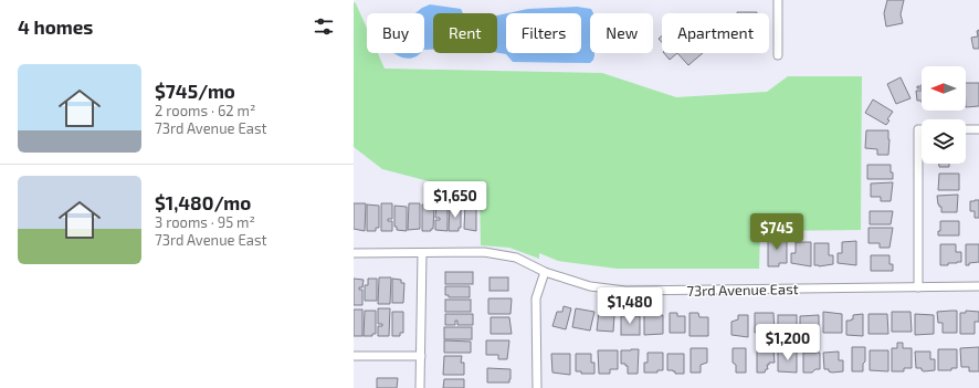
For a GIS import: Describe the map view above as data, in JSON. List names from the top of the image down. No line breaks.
{"streets":{"street":["73rd Avenue East"]},"north":"left","page":{"heading":"4 homes","chip":["Buy","Rent","Filters","New","Apartment"],"list":[{"name":"$745/mo","note":"2 rooms · 62 m² · 73rd Avenue East"},{"name":"$1,480/mo","note":"3 rooms · 95 m² · 73rd Avenue East"}],"price":["$1,650","$745","$1,480","$1,200"]}}
